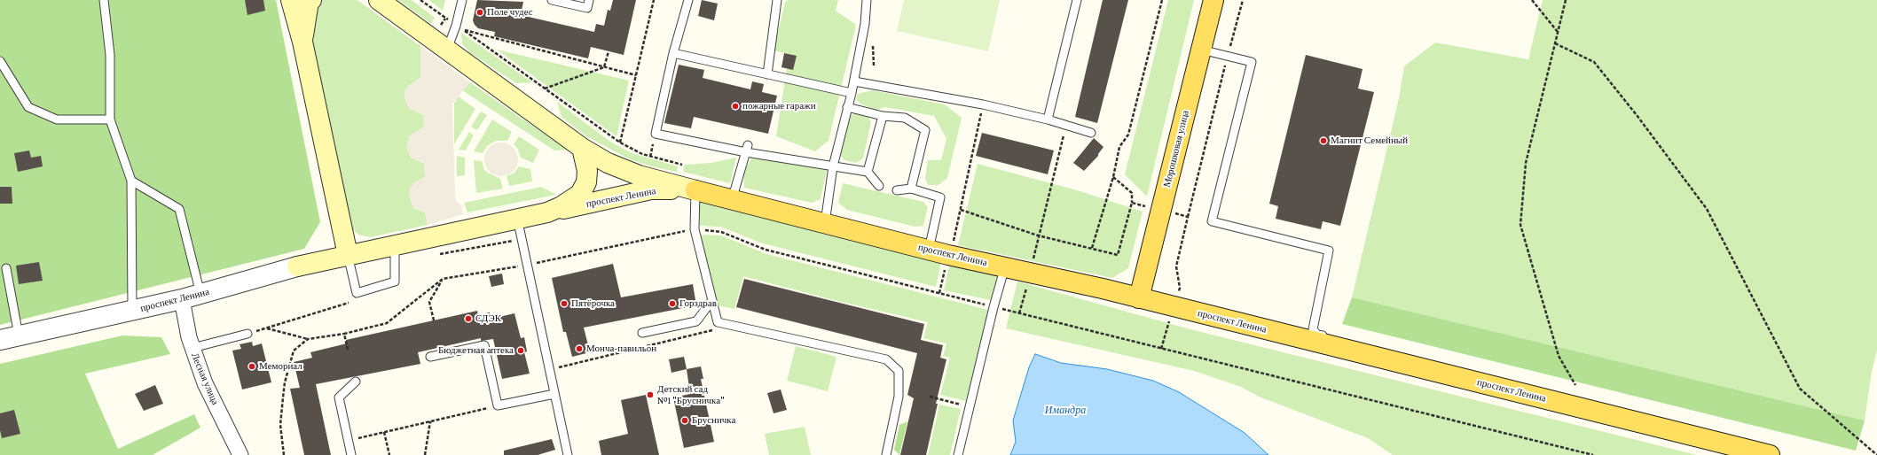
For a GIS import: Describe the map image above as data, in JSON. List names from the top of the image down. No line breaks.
{"streets":{"main road":["Морошковая улица","проспект Ленина"],"street":["Лесная улица"]},"crossings":[["Морошковая улица","проспект Ленина"],["проспект Ленина","Лесная улица"]],"water":["Имандра"],"places":["Поле чудес","пожарные гаражи","Магнит Семейный","Пятёрочка","Горздрав","СДЭК","Монча-павильон","Бюджетная аптека","Мемориал","Детский сад №1 \"Брусничка\"","Брусничка"]}
